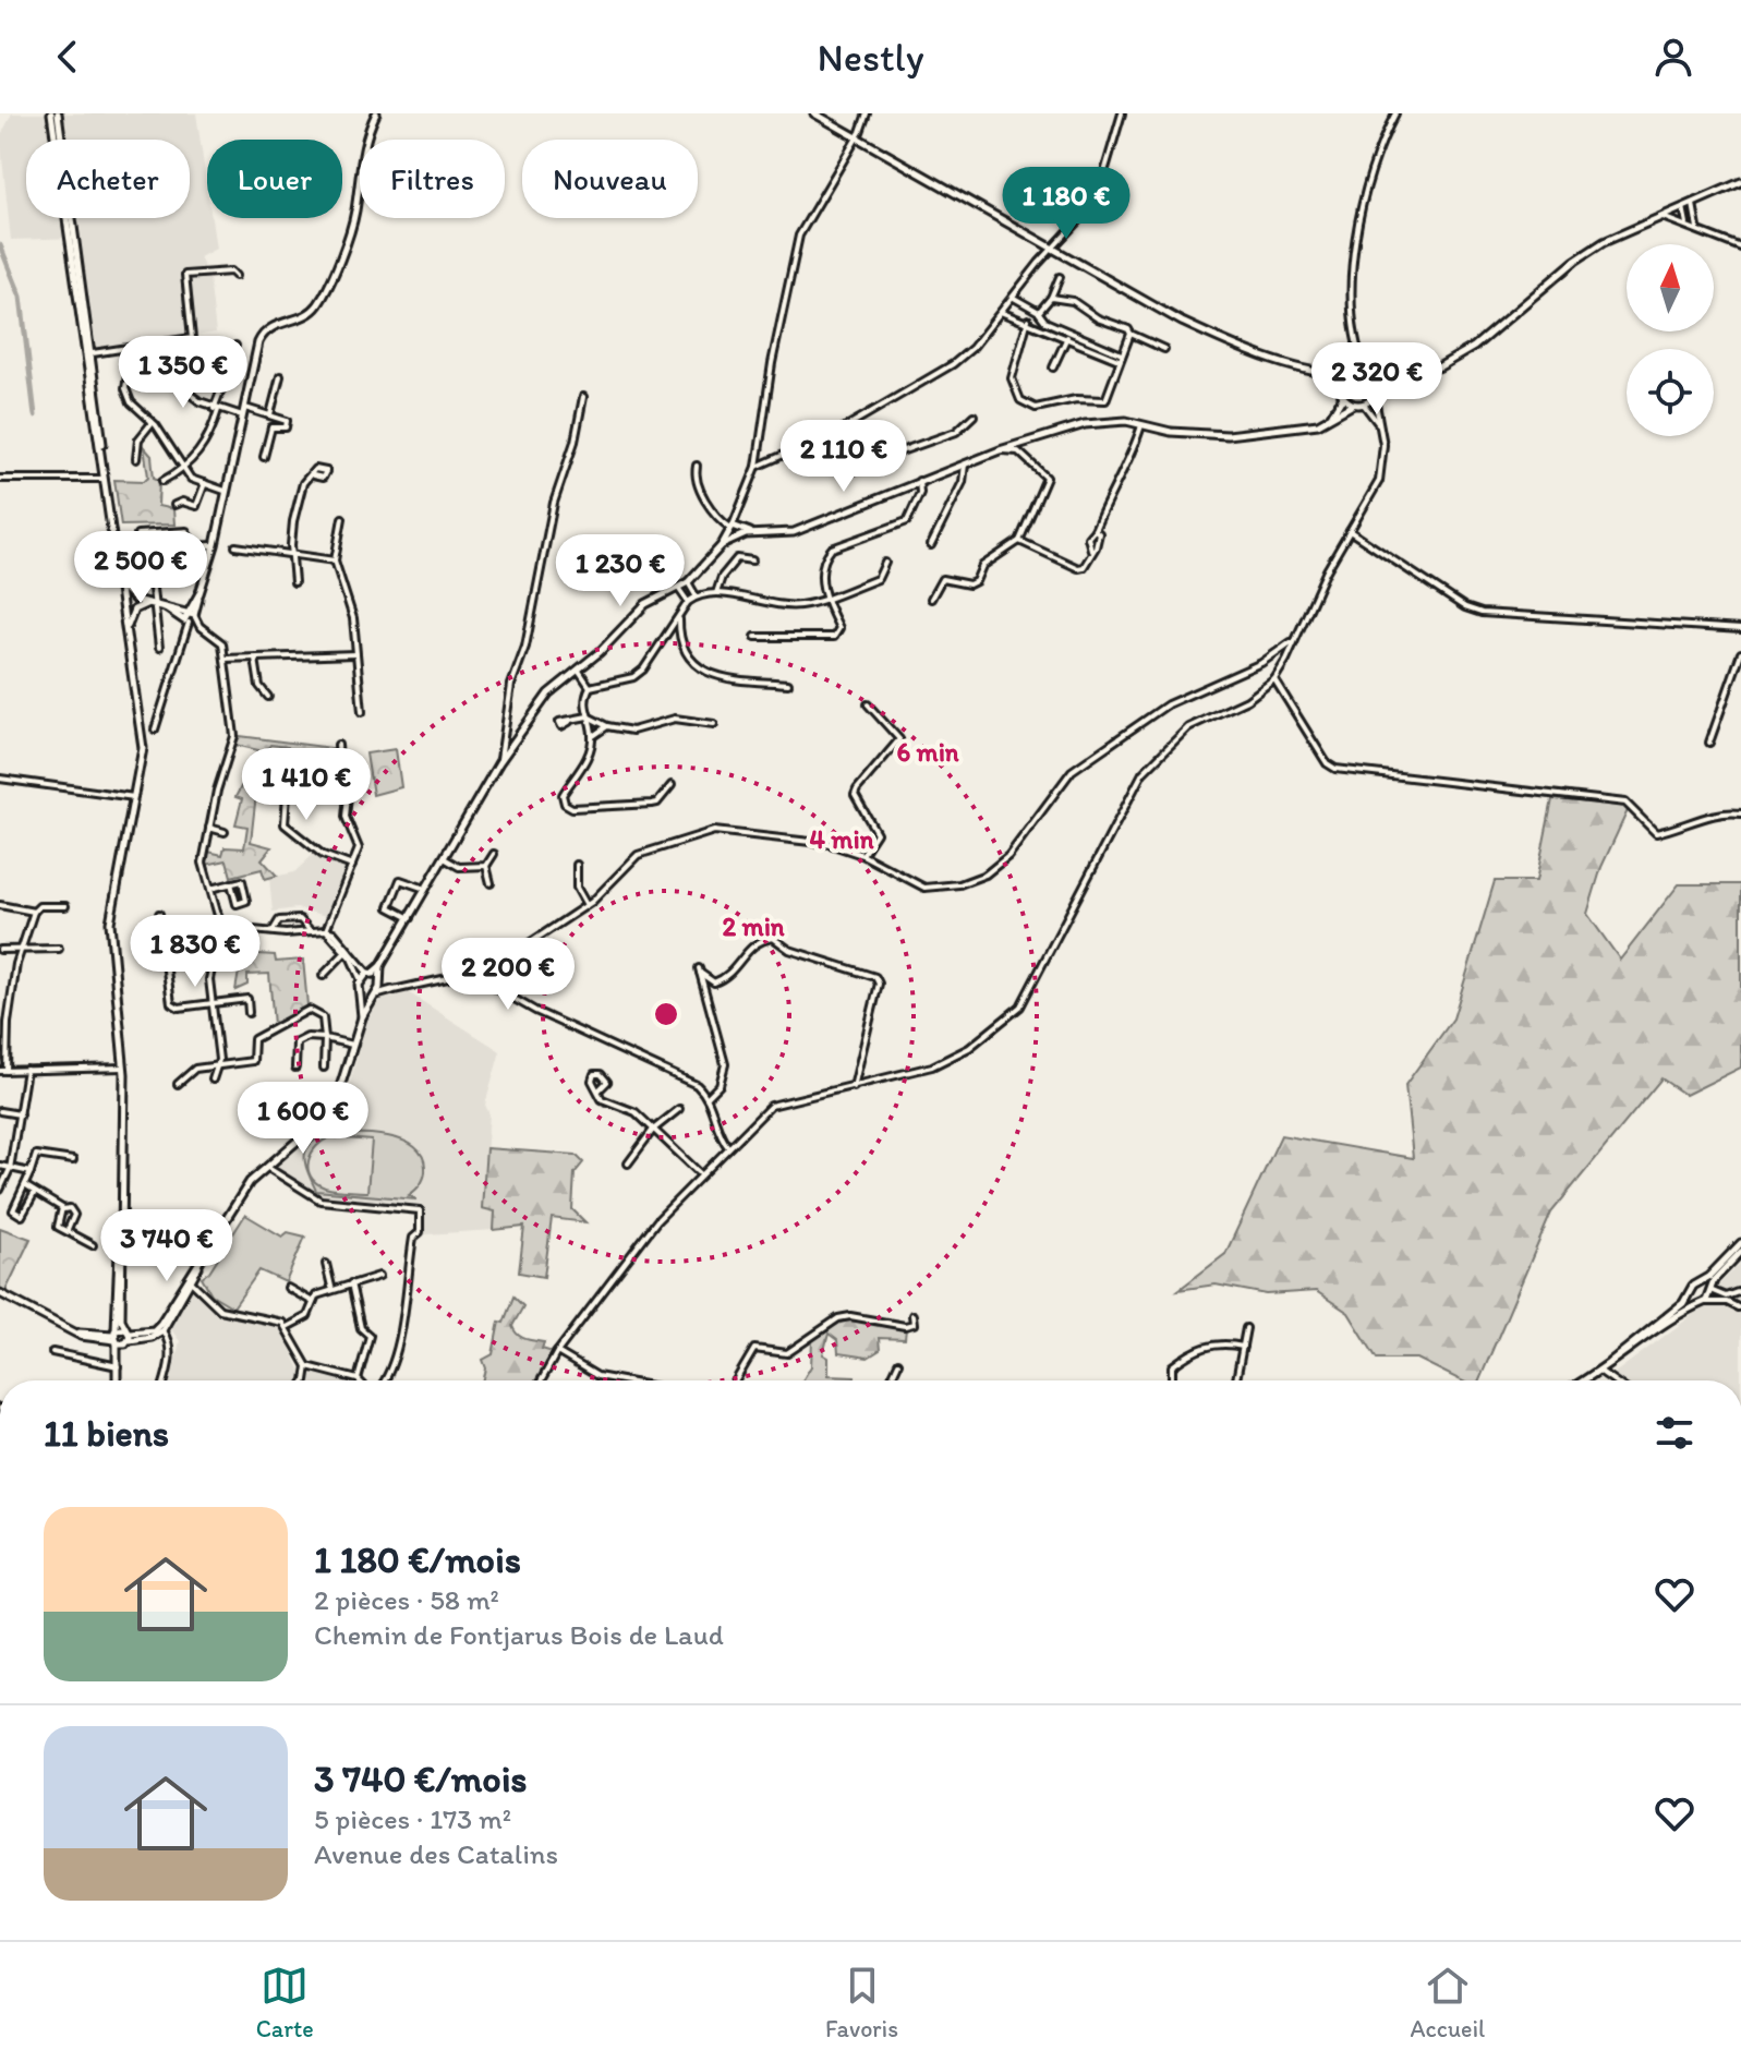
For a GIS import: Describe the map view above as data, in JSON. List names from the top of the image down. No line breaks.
{"north":"top","page":{"header":"Nestly","chip":["Acheter","Louer","Filtres","Nouveau"],"price":["1 180 €","1 350 €","2 320 €","2 110 €","2 500 €","1 230 €","1 410 €","1 830 €","2 200 €","1 600 €","3 740 €"],"heading":"11 biens","list":[{"name":"1 180 €/mois","note":"2 pièces · 58 m² · Chemin de Fontjarus Bois de Laud"},{"name":"3 740 €/mois","note":"5 pièces · 173 m² · Avenue des Catalins"}],"tabs":["Carte","Favoris","Accueil"]},"rings":["6 min","4 min","2 min"]}
